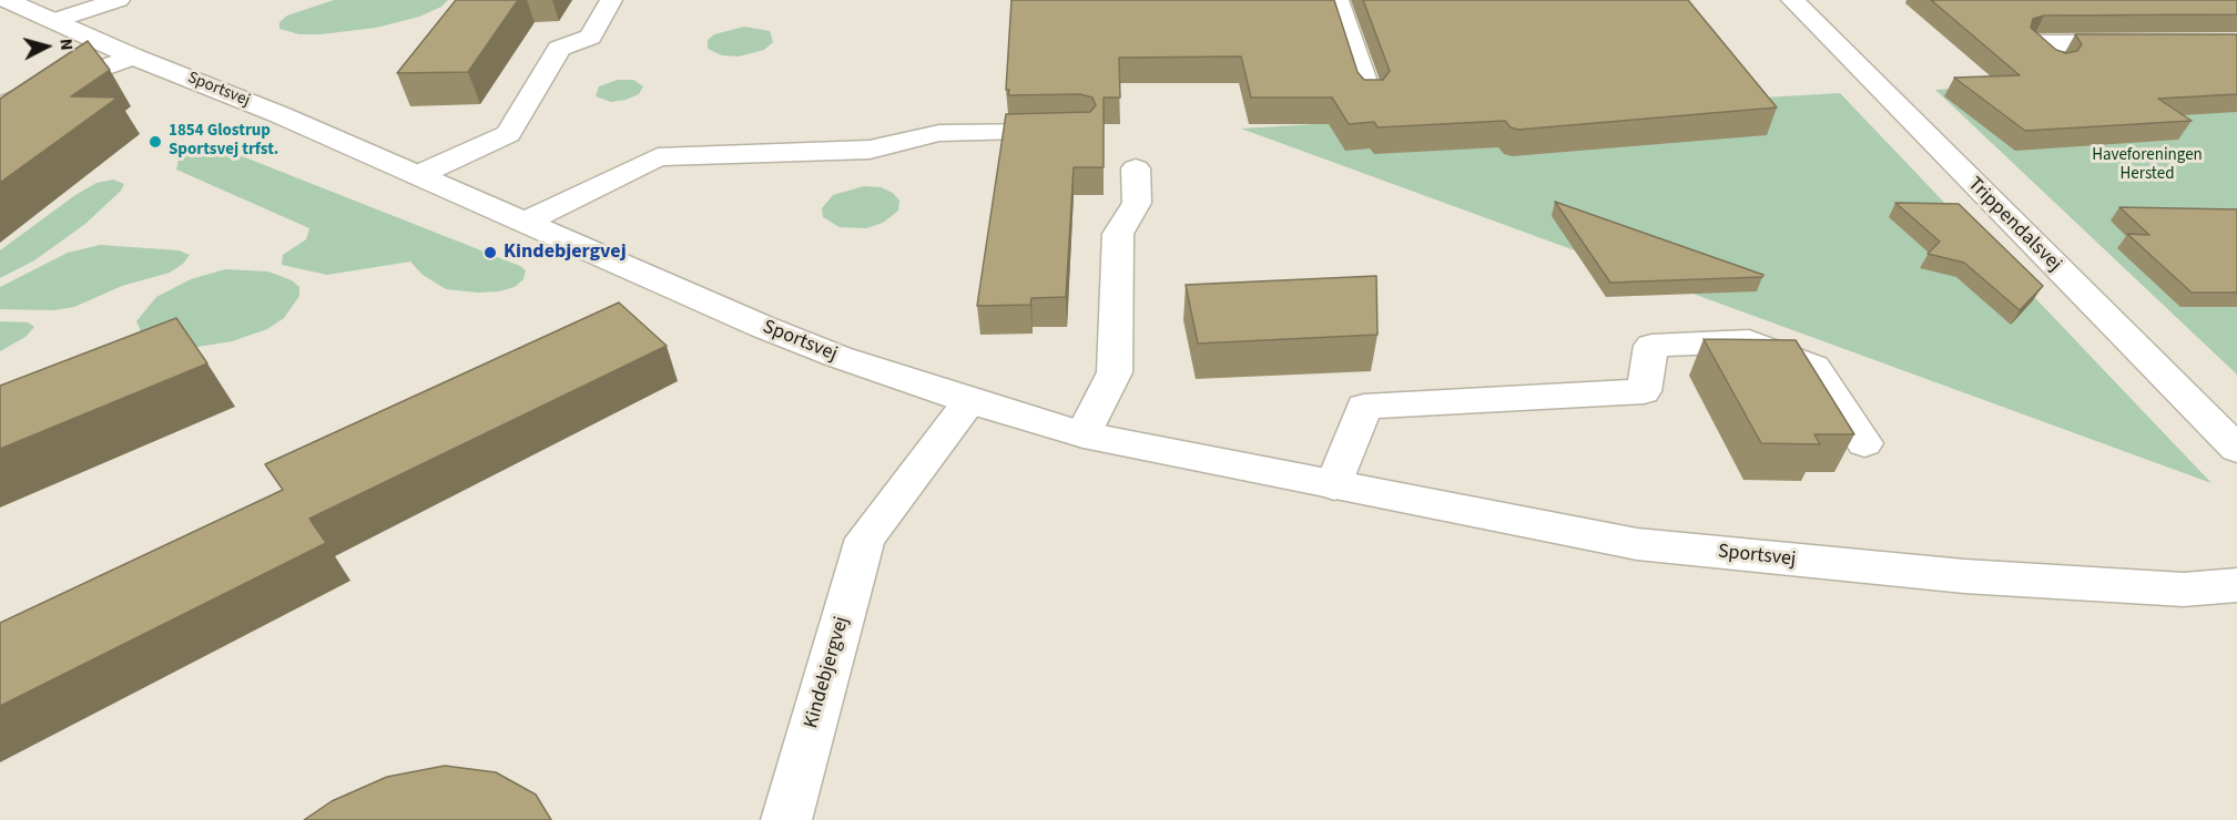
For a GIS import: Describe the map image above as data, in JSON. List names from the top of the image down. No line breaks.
{"streets":{"street":["Sportsvej","Trippendalsvej","Kindebjergvej"]},"crossings":[["Sportsvej","Kindebjergvej"]],"parks":["Haveforeningen Hersted"],"places":["1854 Glostrup Sportsvej trfst.","Kindebjergvej"],"north":"right"}
